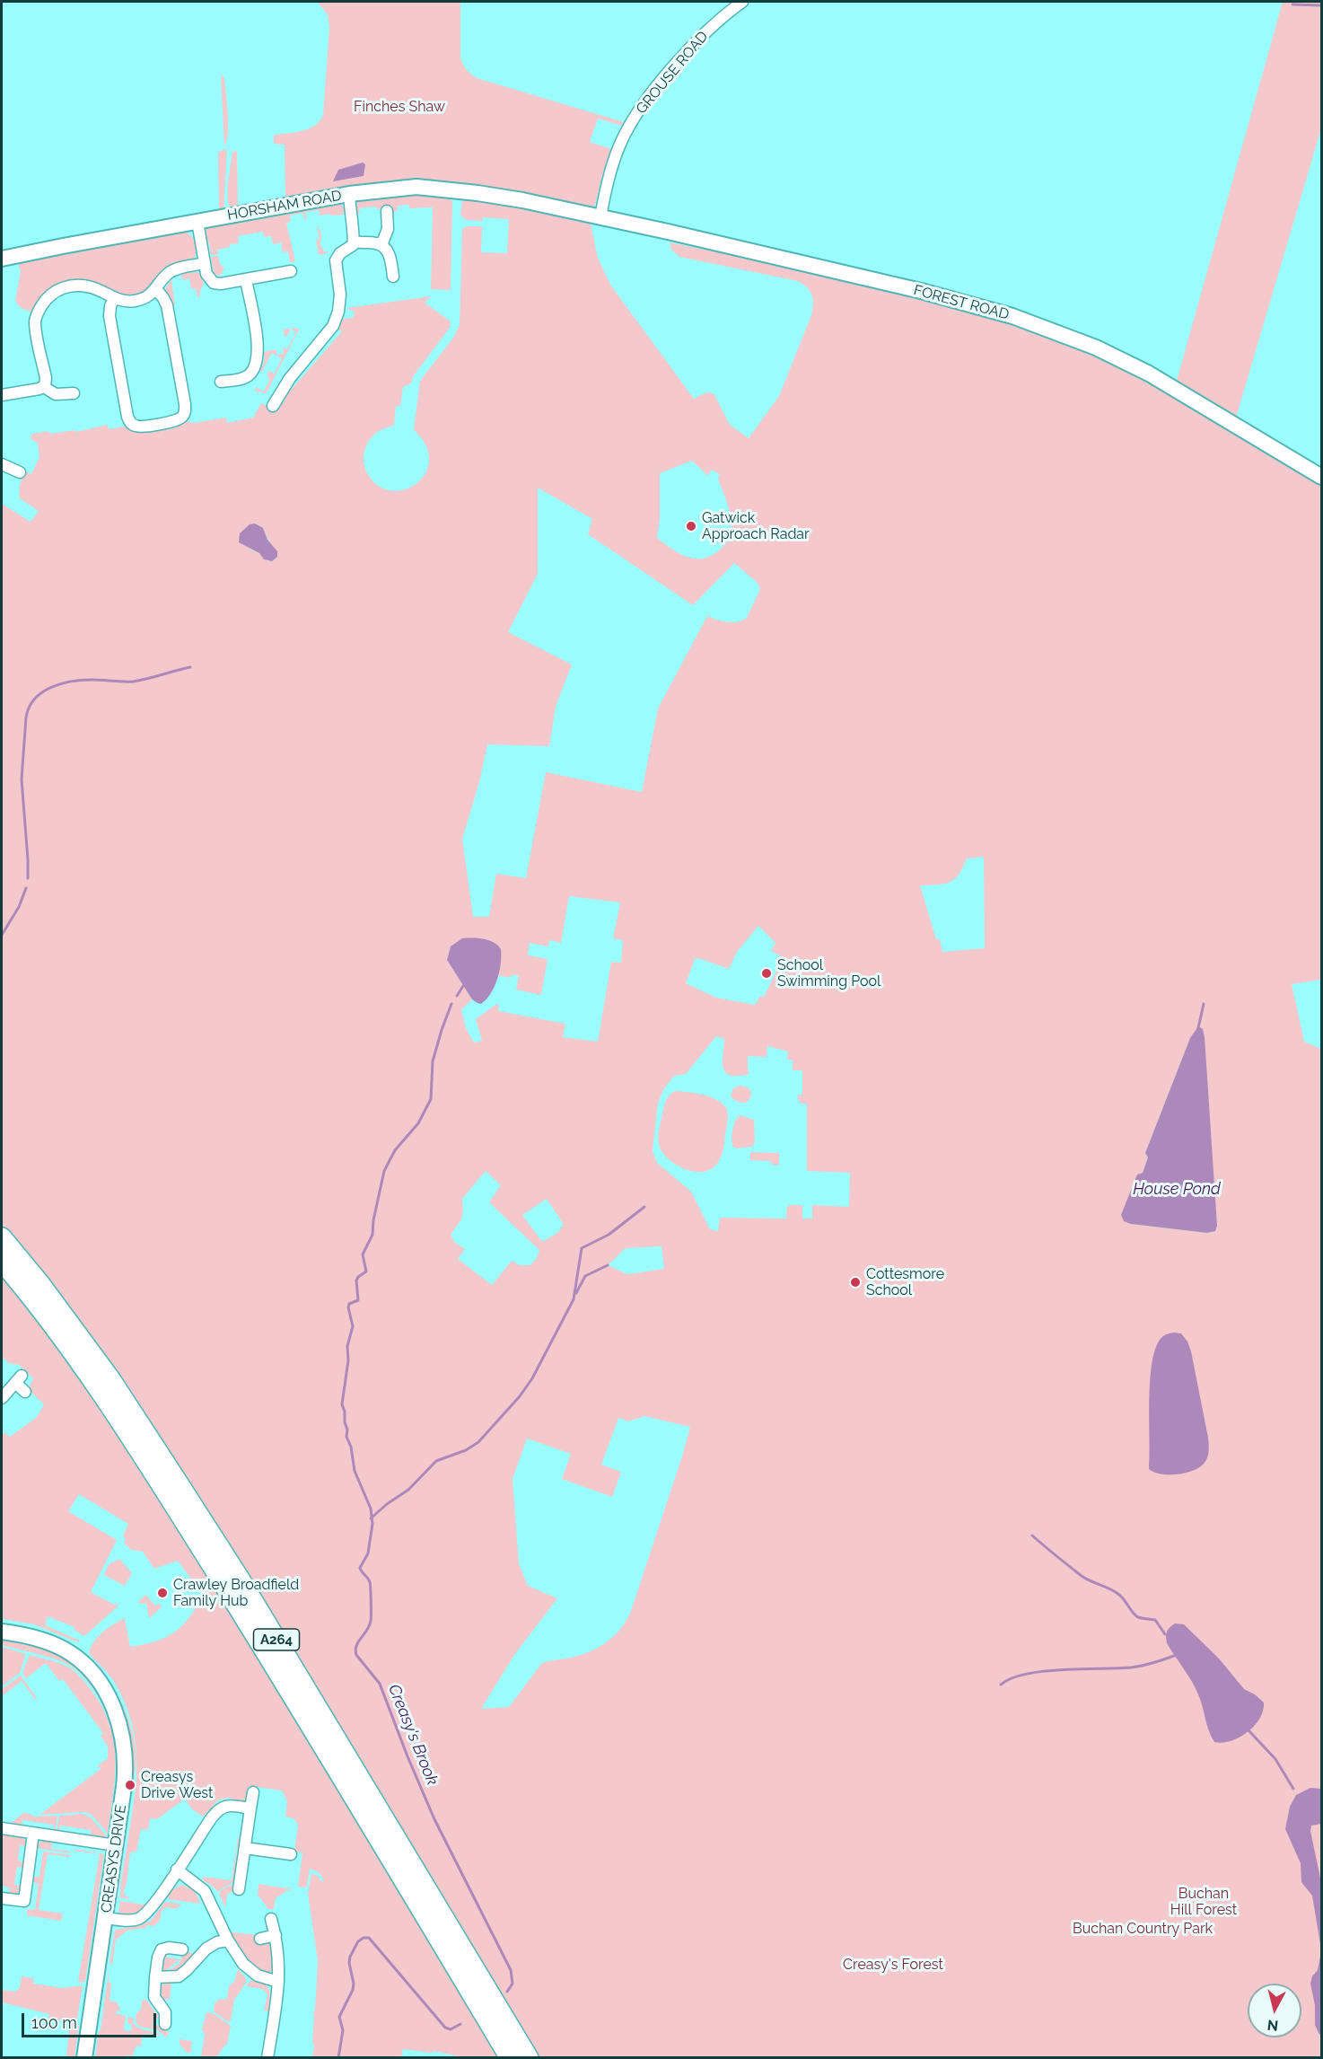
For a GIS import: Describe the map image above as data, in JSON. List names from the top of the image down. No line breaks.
{"streets":{"highway":["A264"],"street":["GROUSE ROAD","HORSHAM ROAD","FOREST ROAD","CREASYS DRIVE"]},"crossings":[["GROUSE ROAD","FOREST ROAD"],["HORSHAM ROAD","FOREST ROAD"]],"water":["House Pond","Creasy's Brook"],"parks":["Finches Shaw","Buchan Hill Forest","Buchan Country Park","Creasy's Forest"],"places":["Gatwick Approach Radar","School Swimming Pool","Cottesmore School","Crawley Broadfield Family Hub","Creasys Drive West"],"scale_bar":"100 m","north":"bottom"}
